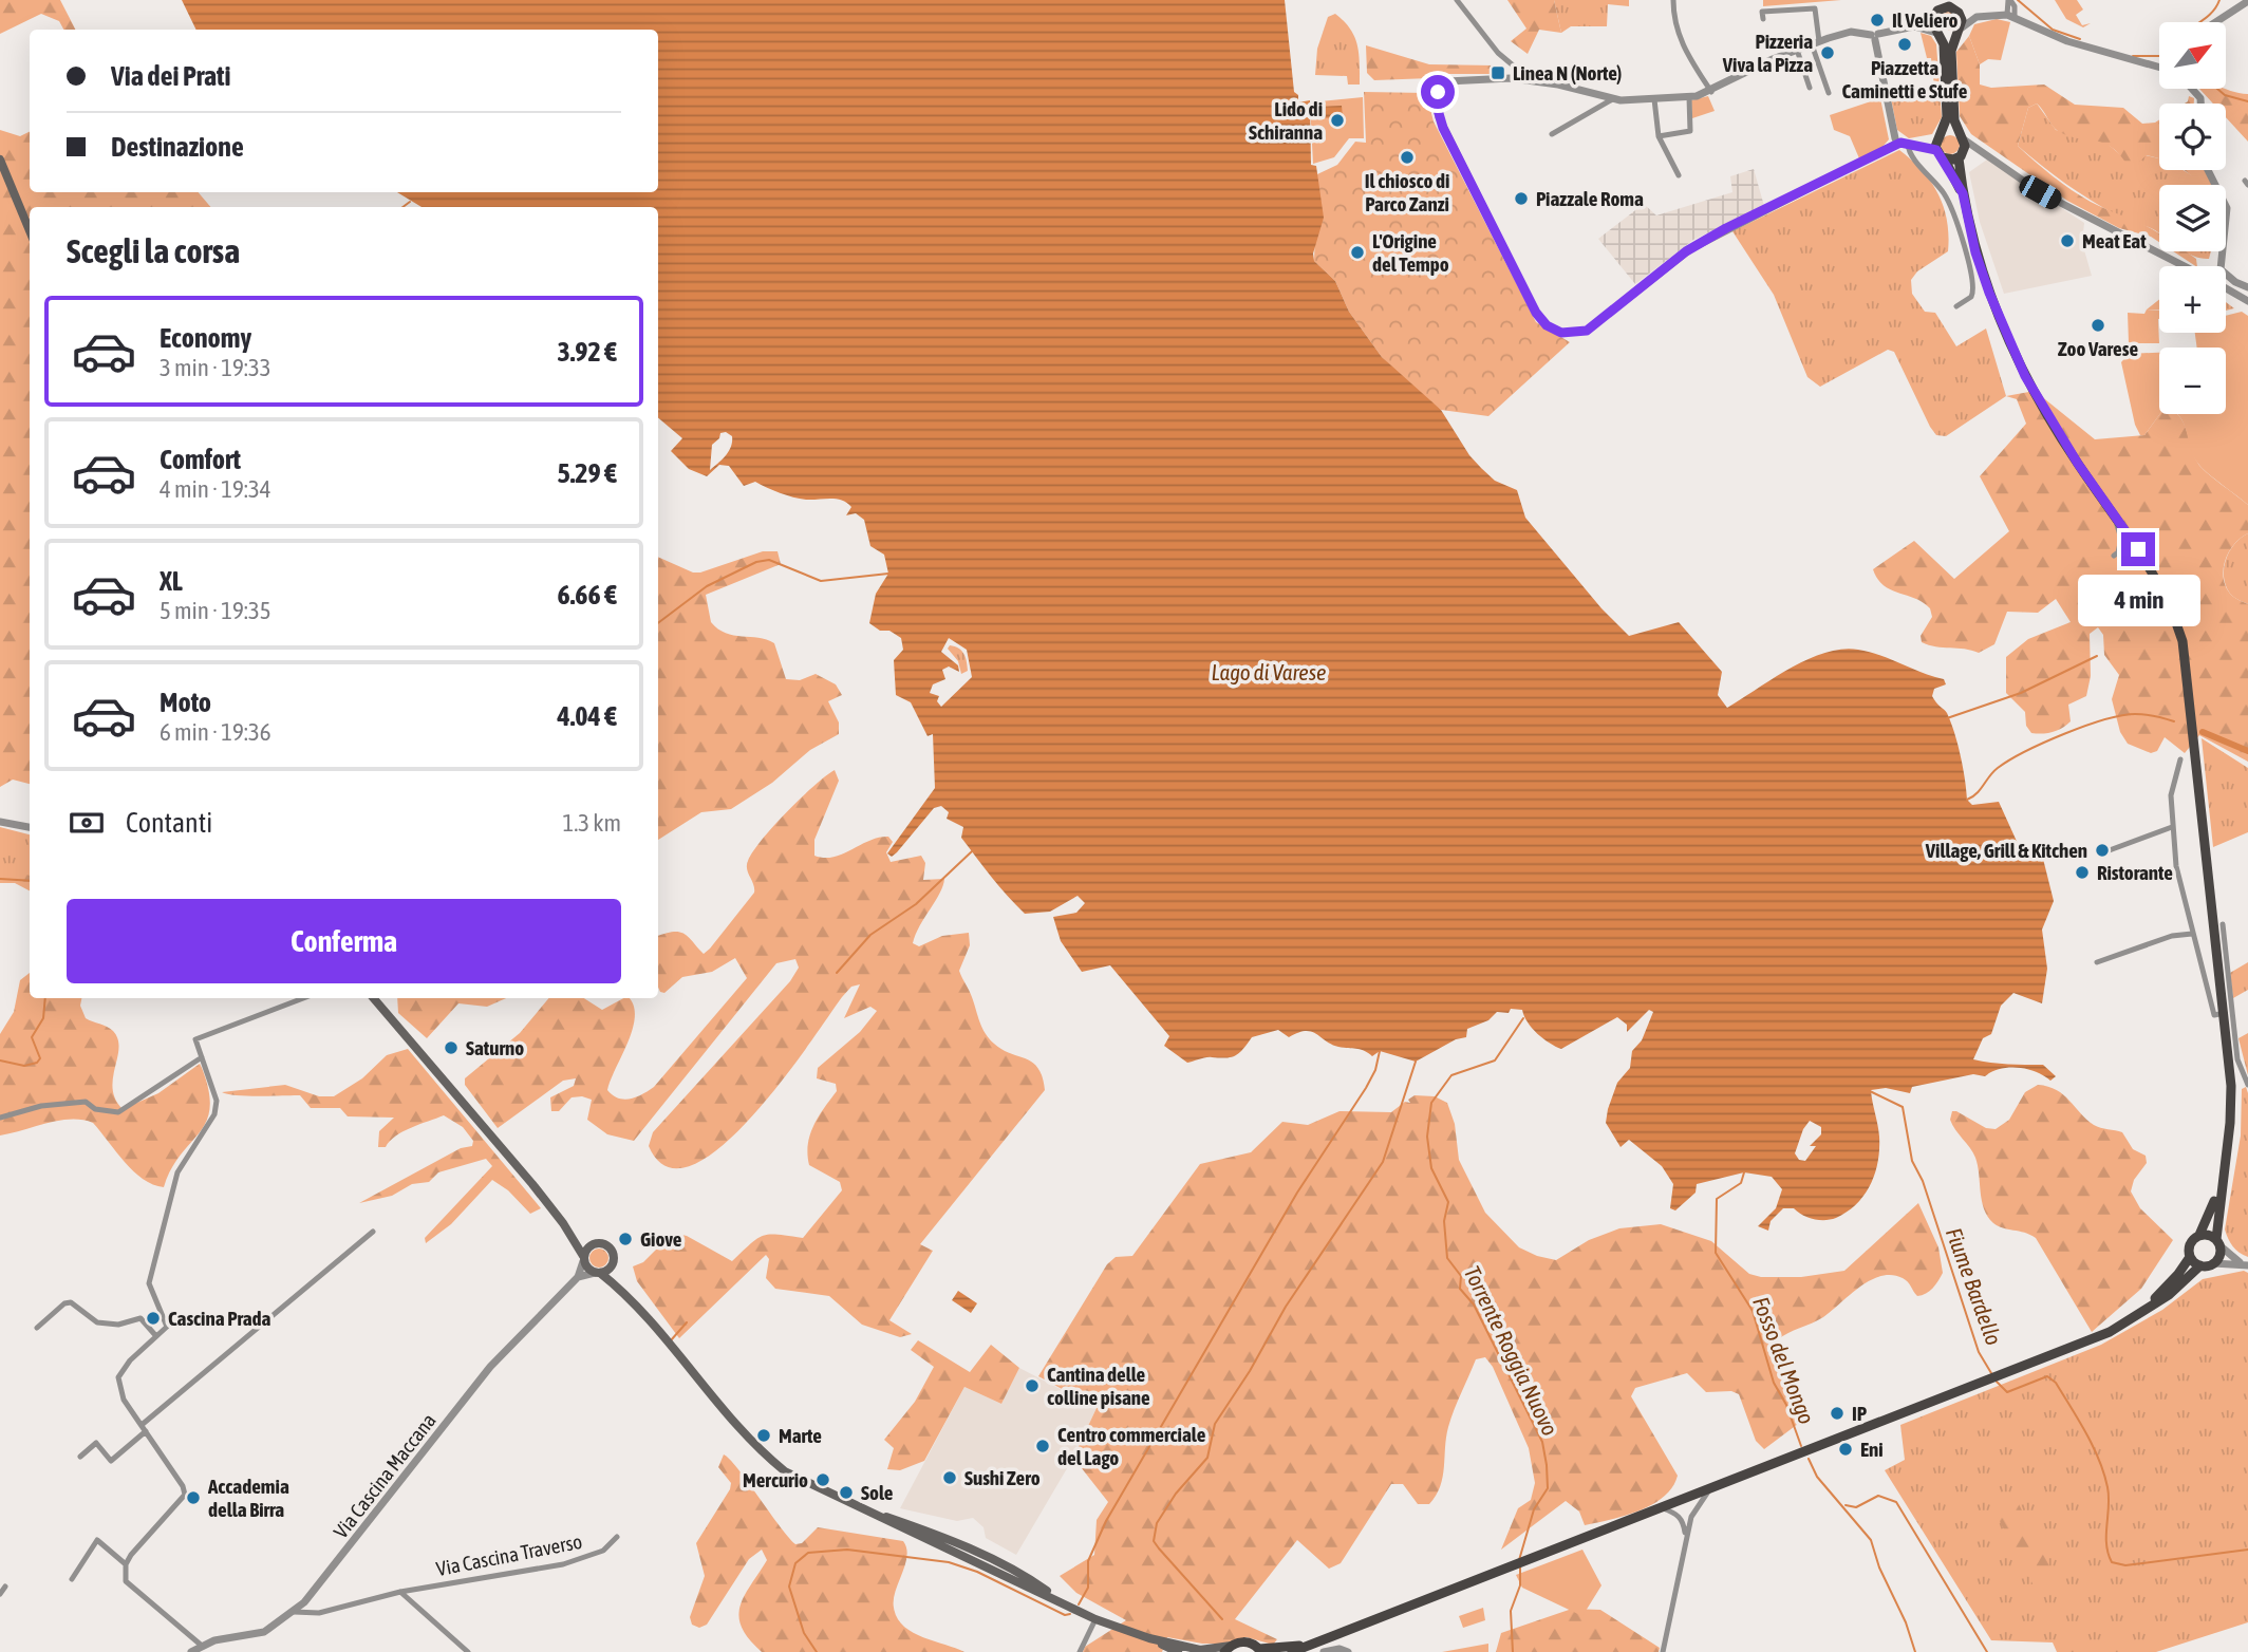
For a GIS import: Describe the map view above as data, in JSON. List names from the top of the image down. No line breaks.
{"streets":{"street":["Via Cascina Maccana","Via Cascina Traverso"]},"crossings":[["Via Cascina Maccana","Via Cascina Traverso"]],"water":["Lago di Varese","Fiume Bardello","Torrente Roggia Nuovo","Fosso del Mongo"],"places":{"other":["Il Veliero","Piazzetta Caminetti e Stufe","Pizzeria Viva la Pizza","Lido di Schiranna","Il chiosco di Parco Zanzi","Piazzale Roma","Meat Eat","L'Origine del Tempo","Zoo Varese","Village, Grill & Kitchen","Ristorante","Saturno","Giove","Cascina Prada","Cantina delle colline pisane","IP","Marte","Centro commerciale del Lago","Eni","Sushi Zero","Mercurio","Sole","Accademia della Birra"],"transit":["Linea N (Norte)"]},"north":"top right","page":{"map_buttons":["+","−"],"banner":["Via dei Prati","Destinazione"],"heading":"Scegli la corsa","list":[{"name":"Economy","note":"3 min · 19:33","value":"3.92 €"},{"name":"Comfort","note":"4 min · 19:34","value":"5.29 €"},{"name":"XL","note":"5 min · 19:35","value":"6.66 €"},{"name":"Moto","note":"6 min · 19:36","value":"4.04 €"}],"bubble":"4 min","pay":["Contanti","1.3 km"],"buttons":"Conferma"}}
